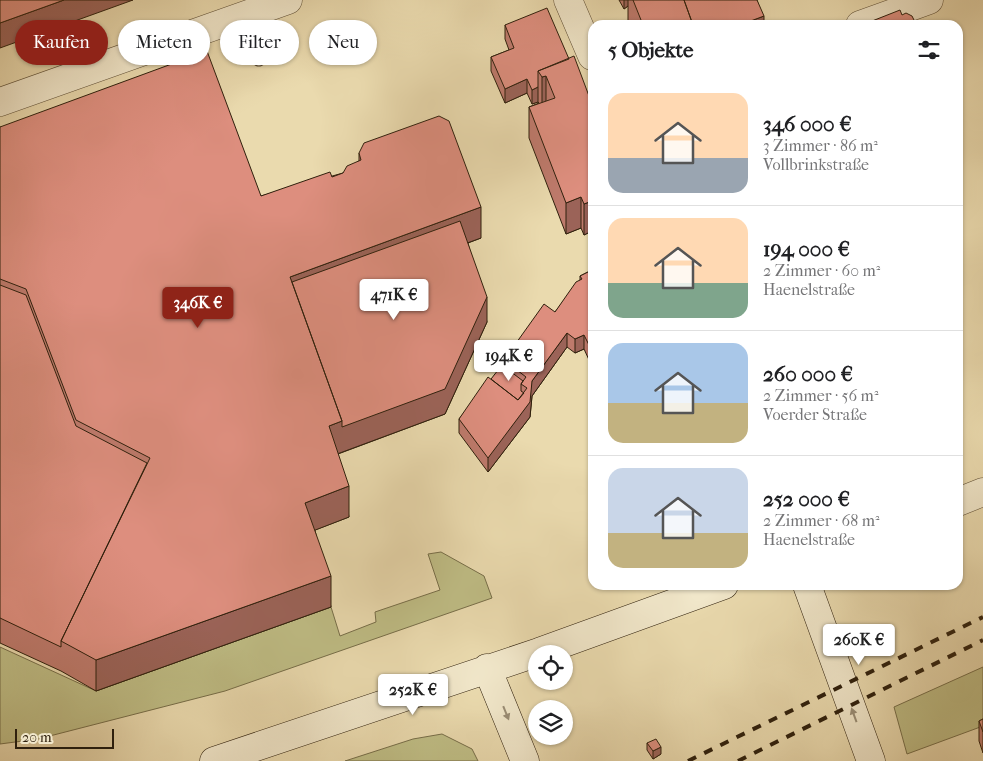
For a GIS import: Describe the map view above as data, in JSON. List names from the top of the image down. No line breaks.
{"scale_bar":"20 m","page":{"chip":["Kaufen","Mieten","Filter","Neu"],"heading":"5 Objekte","list":[{"name":"346 000 €","note":"3 Zimmer · 86 m² · Vollbrinkstraße"},{"name":"194 000 €","note":"2 Zimmer · 60 m² · Haenelstraße"},{"name":"260 000 €","note":"2 Zimmer · 56 m² · Voerder Straße"},{"name":"252 000 €","note":"2 Zimmer · 68 m² · Haenelstraße"}],"price":["471K €","346K €","194K €","260K €","252K €"],"scale":"20 m"}}
